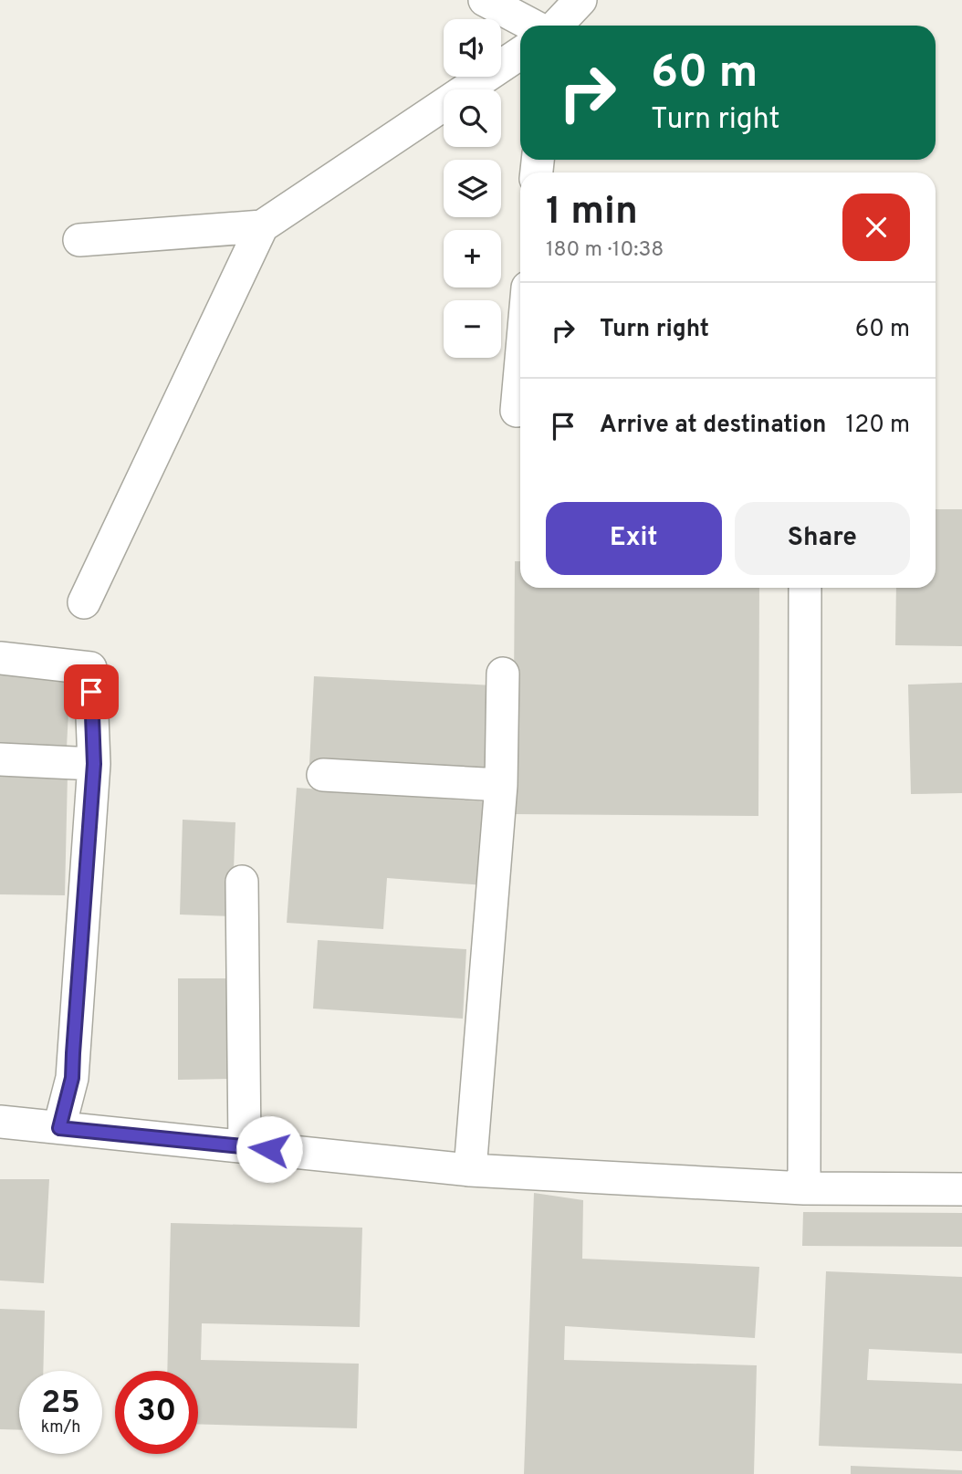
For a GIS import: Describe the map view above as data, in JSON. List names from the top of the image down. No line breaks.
{"page":{"map_buttons":["+","−"],"turn":["60 m","Turn right"],"heading":["1 min","180 m · 10:38"],"list":[{"name":"Turn right","value":"60 m"},{"name":"Arrive at destination","value":"120 m"}],"buttons":["Exit","Share"],"speed":"25 km/h","limit":"30"}}
